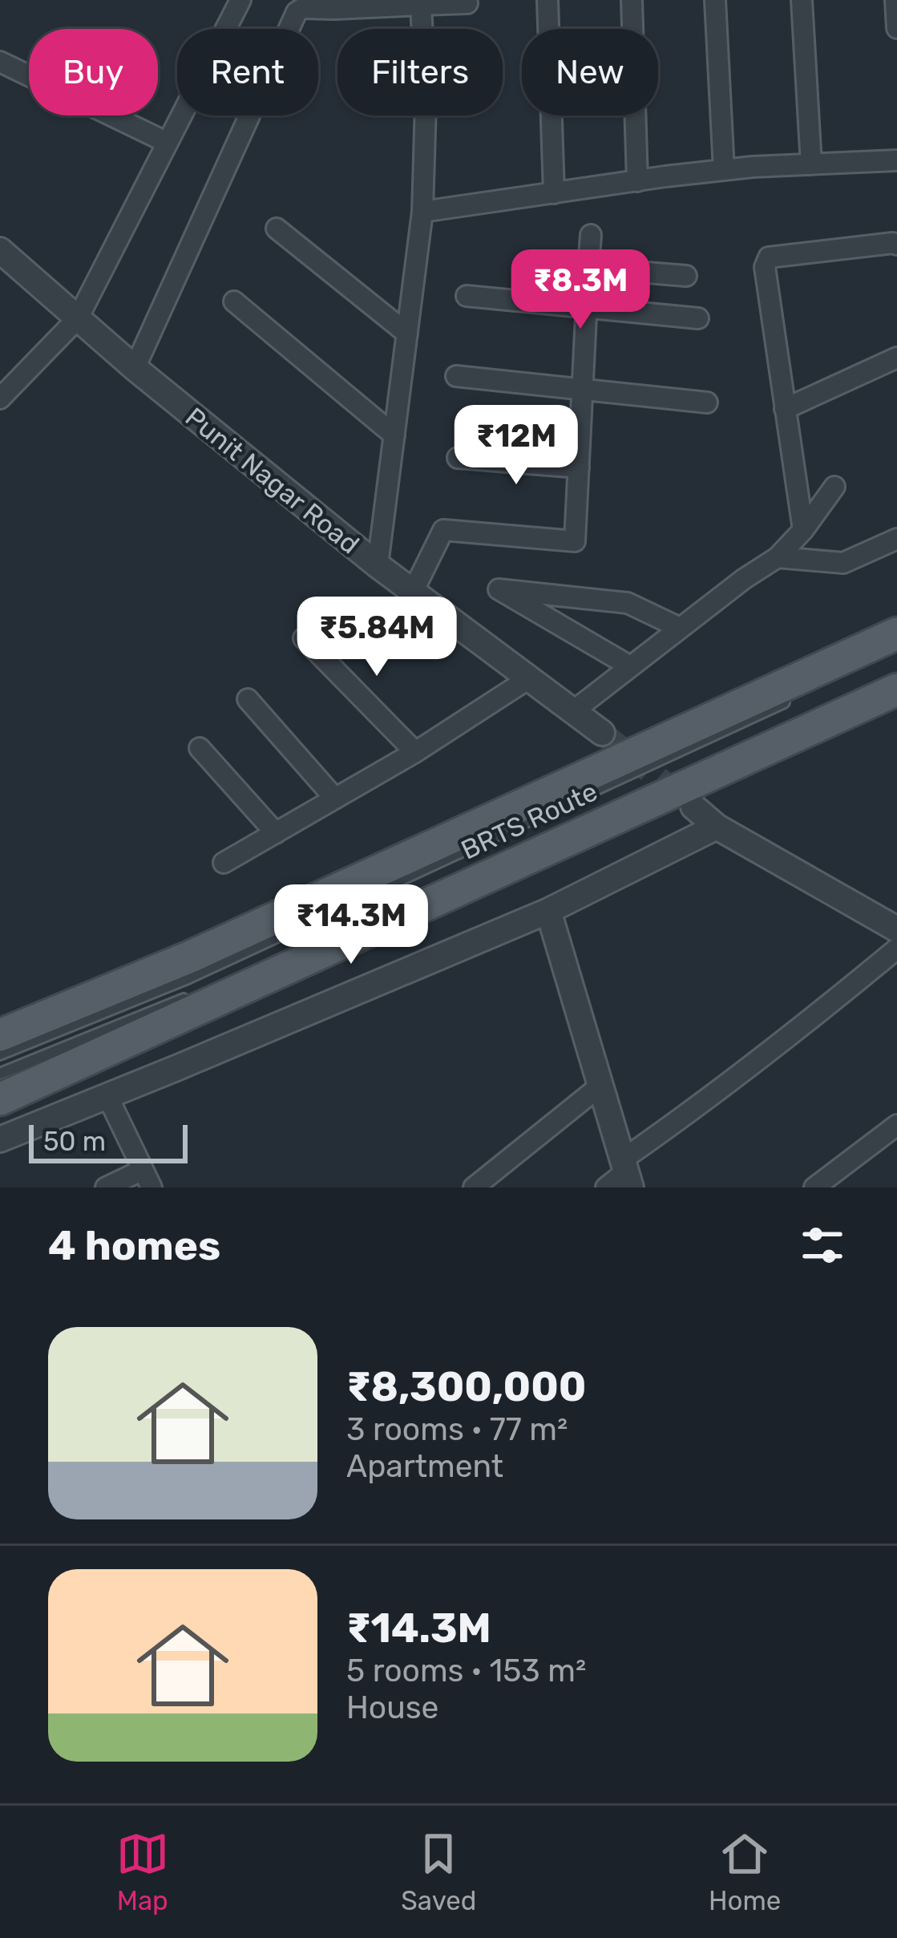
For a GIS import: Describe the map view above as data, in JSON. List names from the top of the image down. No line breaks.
{"streets":{"street":["Punit Nagar Road"],"lane":["BRTS Route"]},"scale_bar":"50 m","page":{"chip":["Buy","Rent","Filters","New"],"price":["₹8.3M","₹12M","₹5.84M","₹14.3M"],"scale":"50 m","heading":"4 homes","list":[{"name":"₹8,300,000","note":"3 rooms · 77 m² · Apartment"},{"name":"₹14.3M","note":"5 rooms · 153 m² · House"}],"tabs":["Map","Saved","Home"]}}
